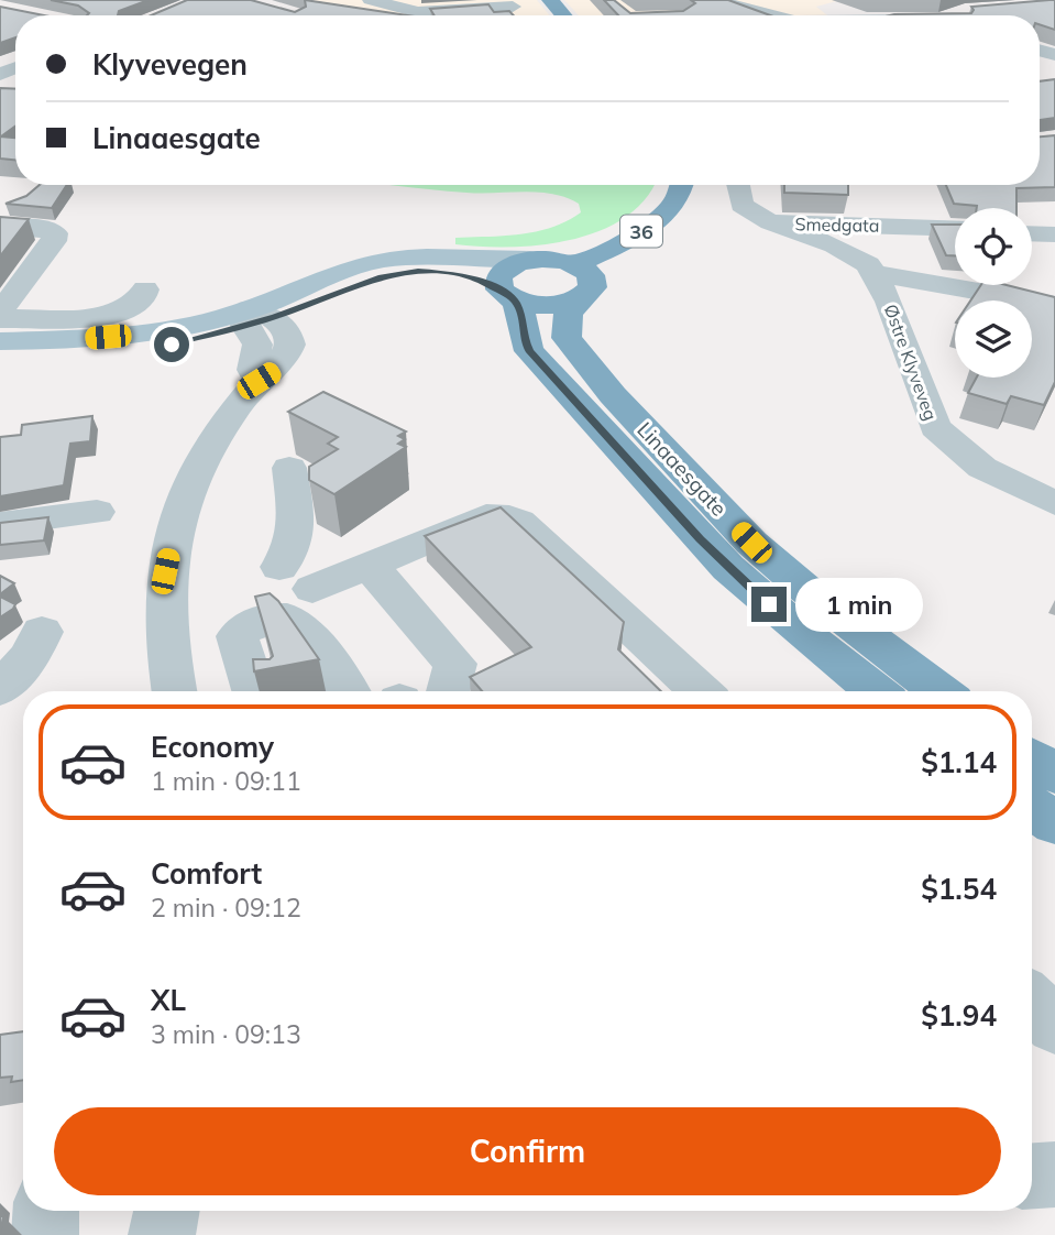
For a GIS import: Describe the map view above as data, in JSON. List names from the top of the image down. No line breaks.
{"streets":{"highway":["36","Linaaesgate"],"street":["Smedgata","Østre Klyveveg"]},"crossings":[["Smedgata","Østre Klyveveg"],["36","Linaaesgate"]],"page":{"banner":["Klyvevegen","Linaaesgate"],"bubble":"1 min","list":[{"name":"Economy","note":"1 min · 09:11","value":"$1.14"},{"name":"Comfort","note":"2 min · 09:12","value":"$1.54"},{"name":"XL","note":"3 min · 09:13","value":"$1.94"}],"buttons":"Confirm"}}
